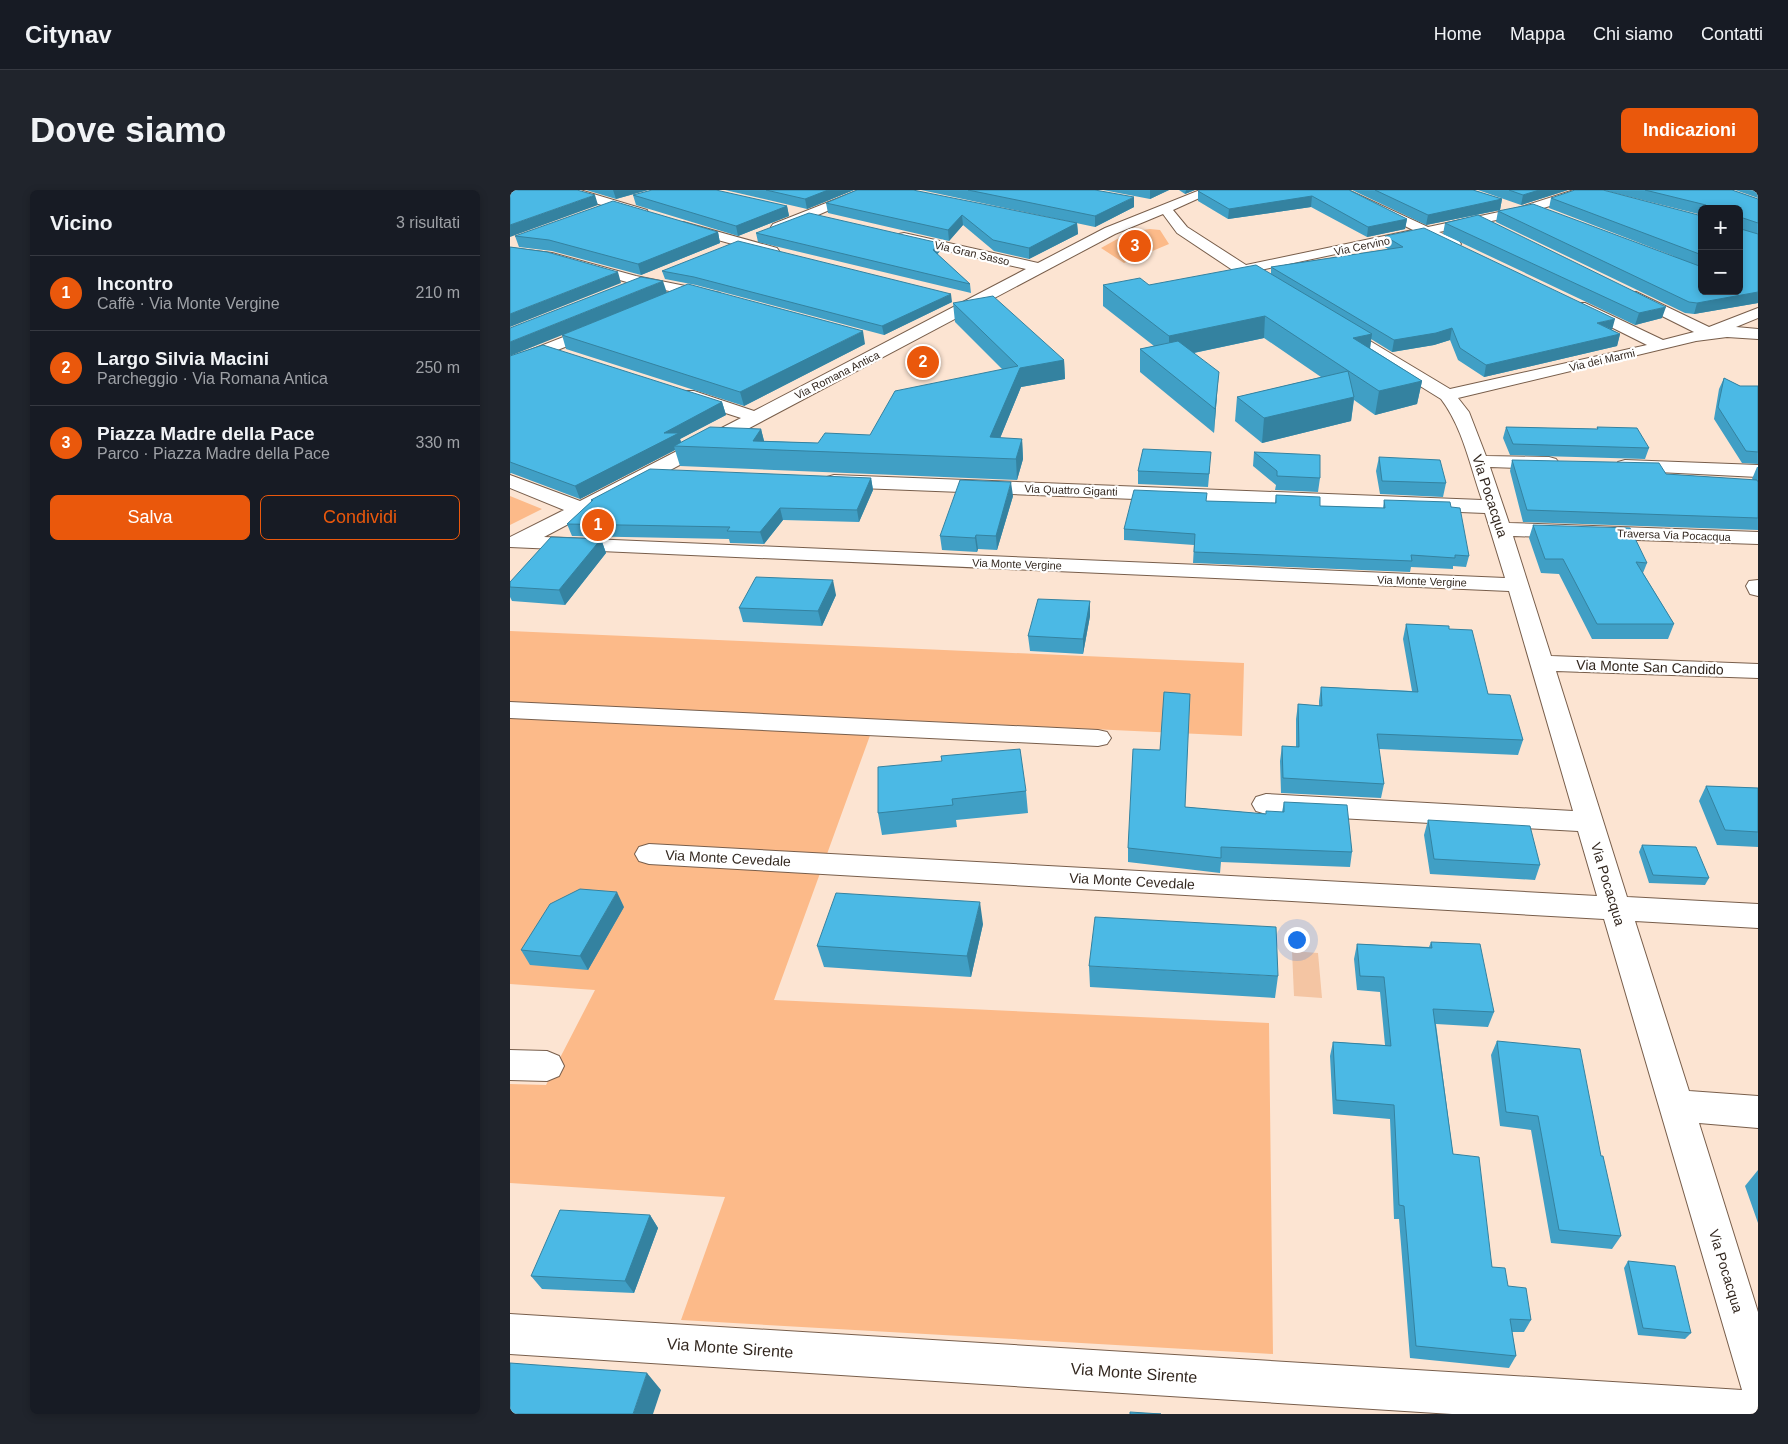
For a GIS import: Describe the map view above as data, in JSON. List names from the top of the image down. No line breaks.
{"streets":{"street":["Via Cervino","Via Gran Sasso","Via dei Marmi","Via Romana Antica","Via Quattro Giganti","Via Pocacqua","Traversa Via Pocacqua","Via Monte Vergine","Via Monte San Candido","Via Monte Cevedale","Via Monte Sirente"]},"crossings":[["Via Gran Sasso","Via Romana Antica"],["Via dei Marmi","Via Pocacqua"],["Via Romana Antica","Via Monte Vergine"],["Via Quattro Giganti","Via Pocacqua"],["Via Quattro Giganti","Traversa Via Pocacqua"],["Via Pocacqua","Traversa Via Pocacqua"],["Via Pocacqua","Via Monte Vergine"],["Via Pocacqua","Via Monte San Candido"],["Via Pocacqua","Via Monte Cevedale"]],"page":{"header":"Citynav","nav":["Home","Mappa","Chi siamo","Contatti"],"buttons":["Indicazioni",["Salva","Condividi"]],"title":"Dove siamo","heading":["Vicino","3 risultati"],"map_buttons":["+","−"],"pins":["3","2","1"],"list":[{"mark":"1","name":"Incontro","note":"Caffè · Via Monte Vergine","value":"210 m"},{"mark":"2","name":"Largo Silvia Macini","note":"Parcheggio · Via Romana Antica","value":"250 m"},{"mark":"3","name":"Piazza Madre della Pace","note":"Parco · Piazza Madre della Pace","value":"330 m"}]}}
